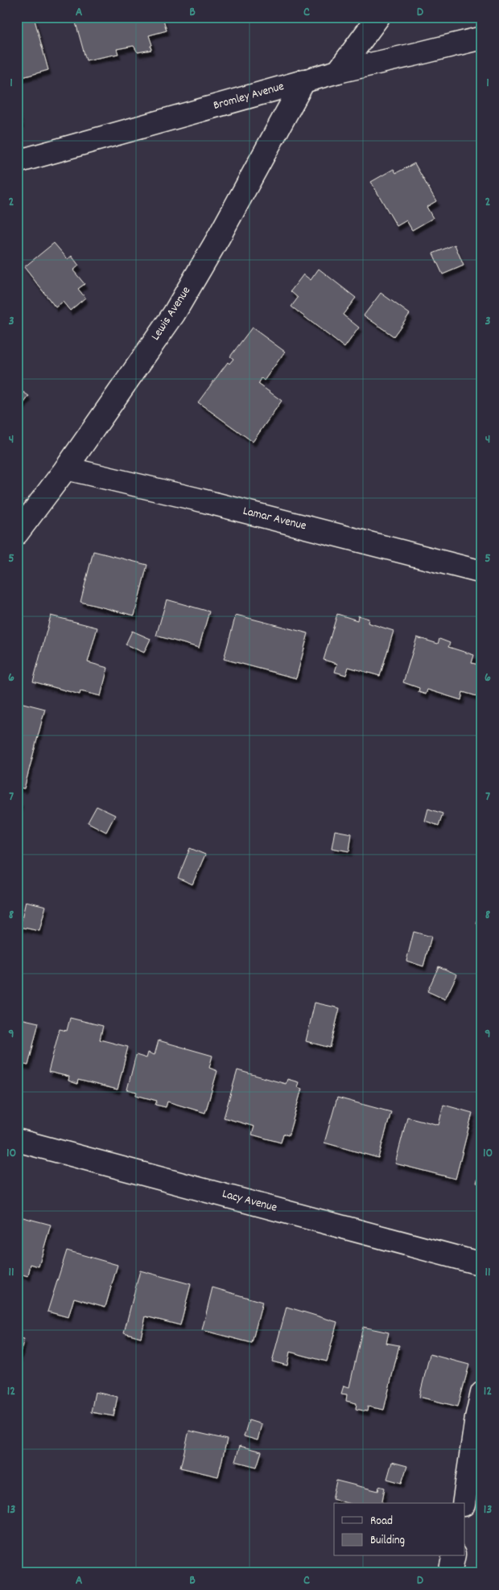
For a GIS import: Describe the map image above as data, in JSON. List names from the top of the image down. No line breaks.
{"streets":{"street":["Bromley Avenue","Lewis Avenue","Lamar Avenue","Lacy Avenue"]},"crossings":[["Bromley Avenue","Lewis Avenue"],["Lewis Avenue","Lamar Avenue"]],"legend":["Road","Building"],"grid":{"columns":["A","B","C","D"],"rows":["1","2","3","4","5","6","7","8","9","10","11","12","13"]}}
